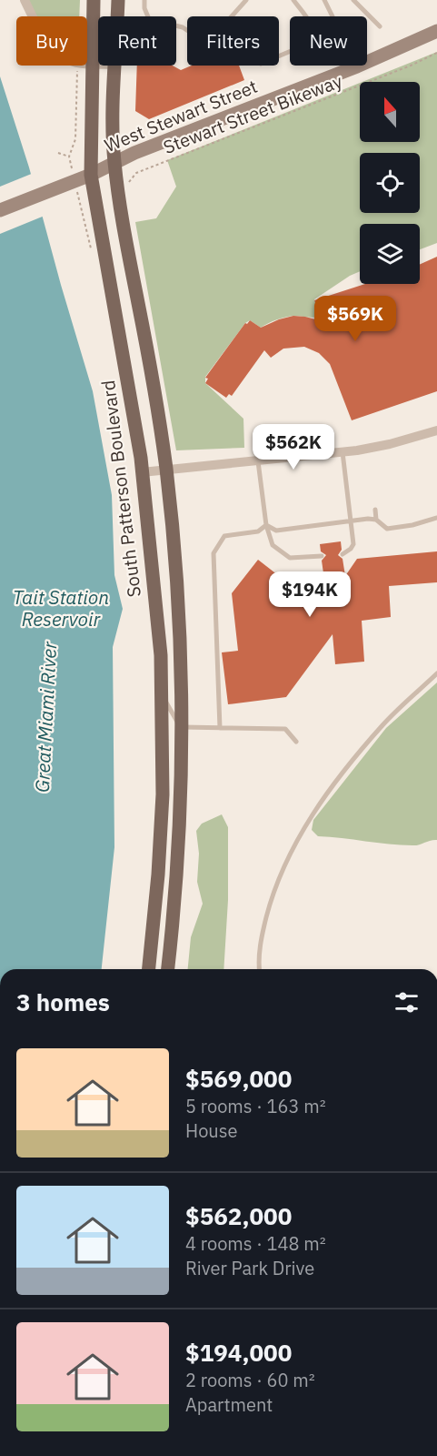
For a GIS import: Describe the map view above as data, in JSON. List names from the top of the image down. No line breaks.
{"streets":{"main road":["West Stewart Street","South Patterson Boulevard"],"path":["Stewart Street Bikeway"]},"crossings":[["West Stewart Street","South Patterson Boulevard"]],"water":["Tait Station Reservoir","Great Miami River"],"north":"top","page":{"chip":["Buy","Rent","Filters","New"],"price":["$569K","$562K","$194K"],"heading":"3 homes","list":[{"name":"$569,000","note":"5 rooms · 163 m² · House"},{"name":"$562,000","note":"4 rooms · 148 m² · River Park Drive"},{"name":"$194,000","note":"2 rooms · 60 m² · Apartment"}]}}
